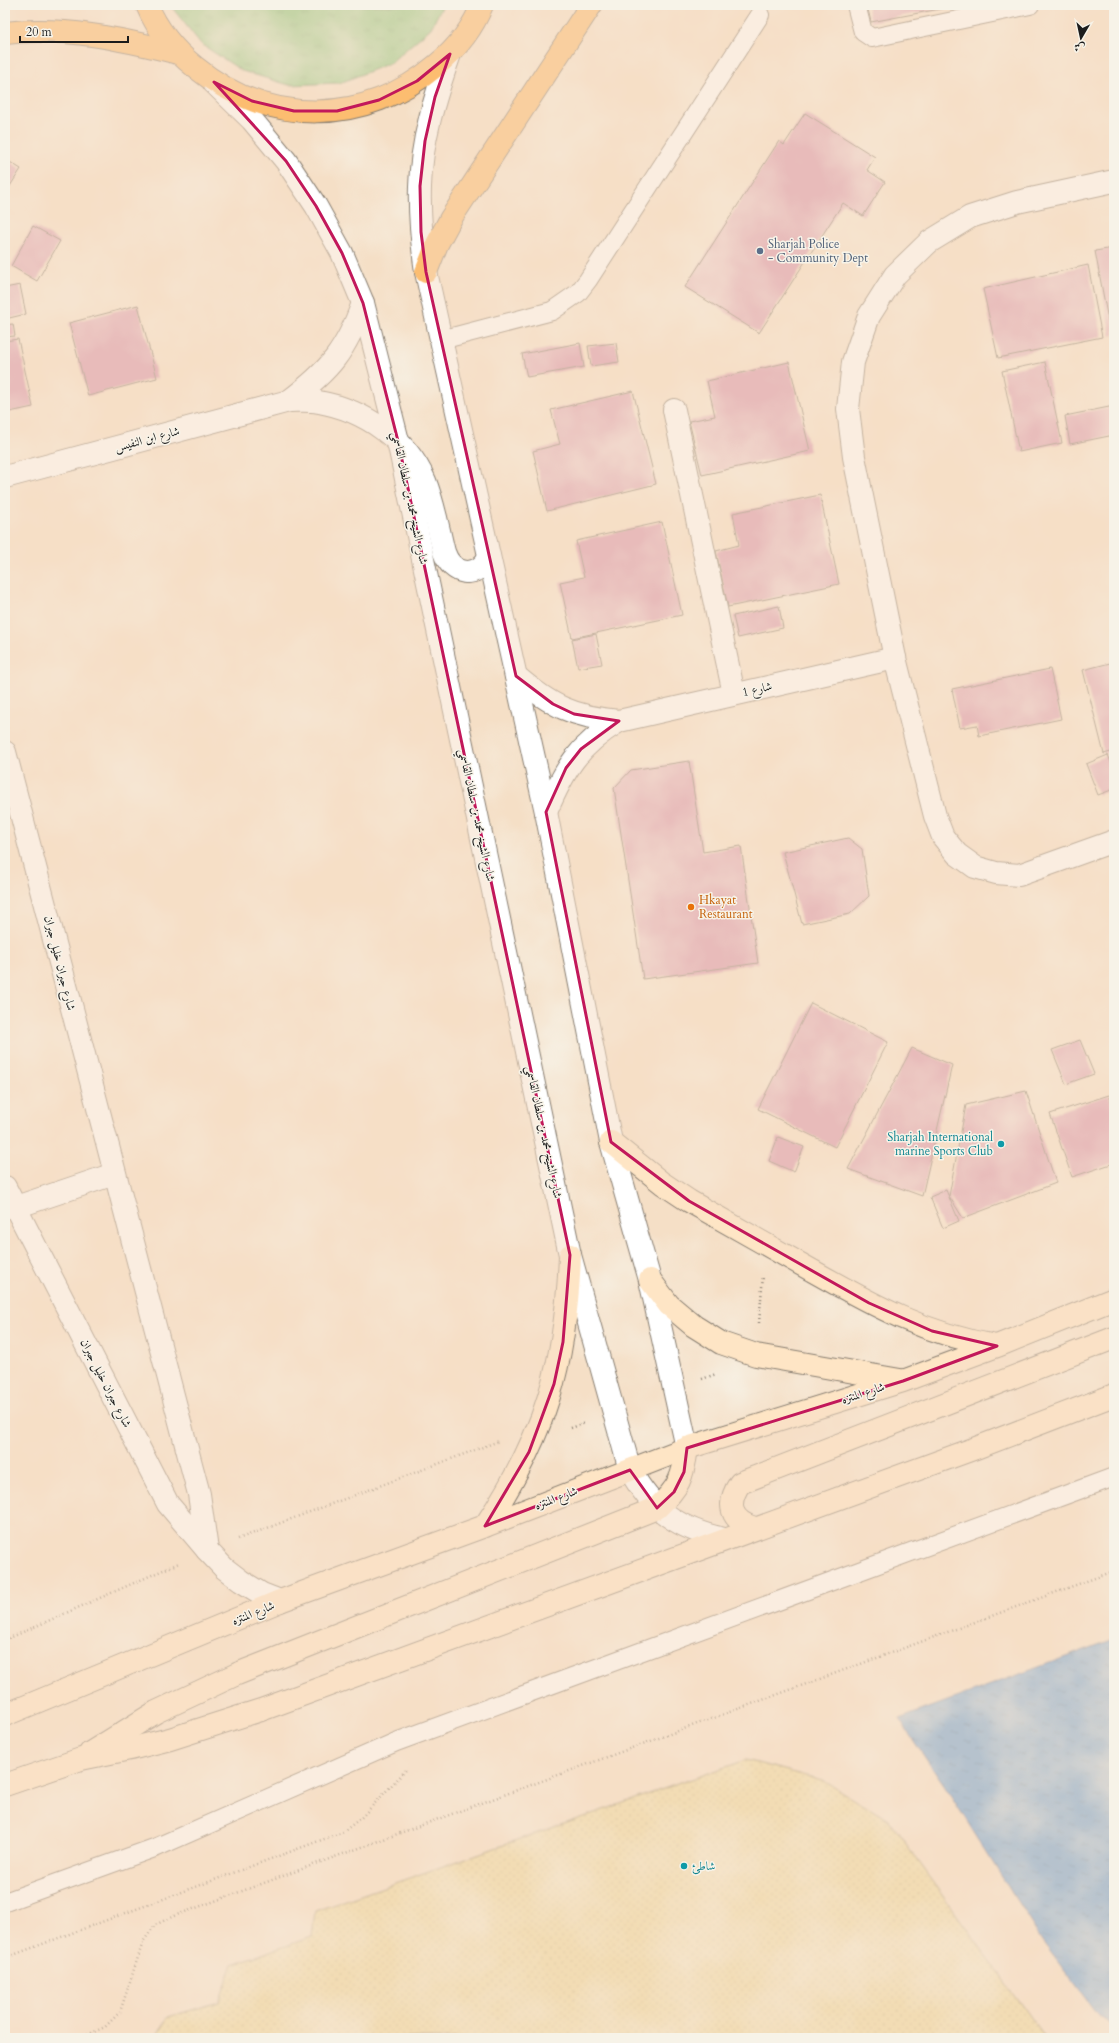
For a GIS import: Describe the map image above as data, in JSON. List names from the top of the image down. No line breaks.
{"streets":{"main road":["شارع المنتزه"],"street":["شارع ابن النفيس","شارع الشيخ محمد بن سلطان القاسمي","شارع 1","شارع جبران خليل جبران"]},"crossings":[["شارع ابن النفيس","شارع الشيخ محمد بن سلطان القاسمي"],["شارع الشيخ محمد بن سلطان القاسمي","شارع المنتزه"],["شارع جبران خليل جبران","شارع المنتزه"]],"places":["Sharjah Police - Community Dept","Hkayat Restaurant","Sharjah International marine Sports Club","شاطئ"],"scale_bar":"20 m","north":"bottom"}
